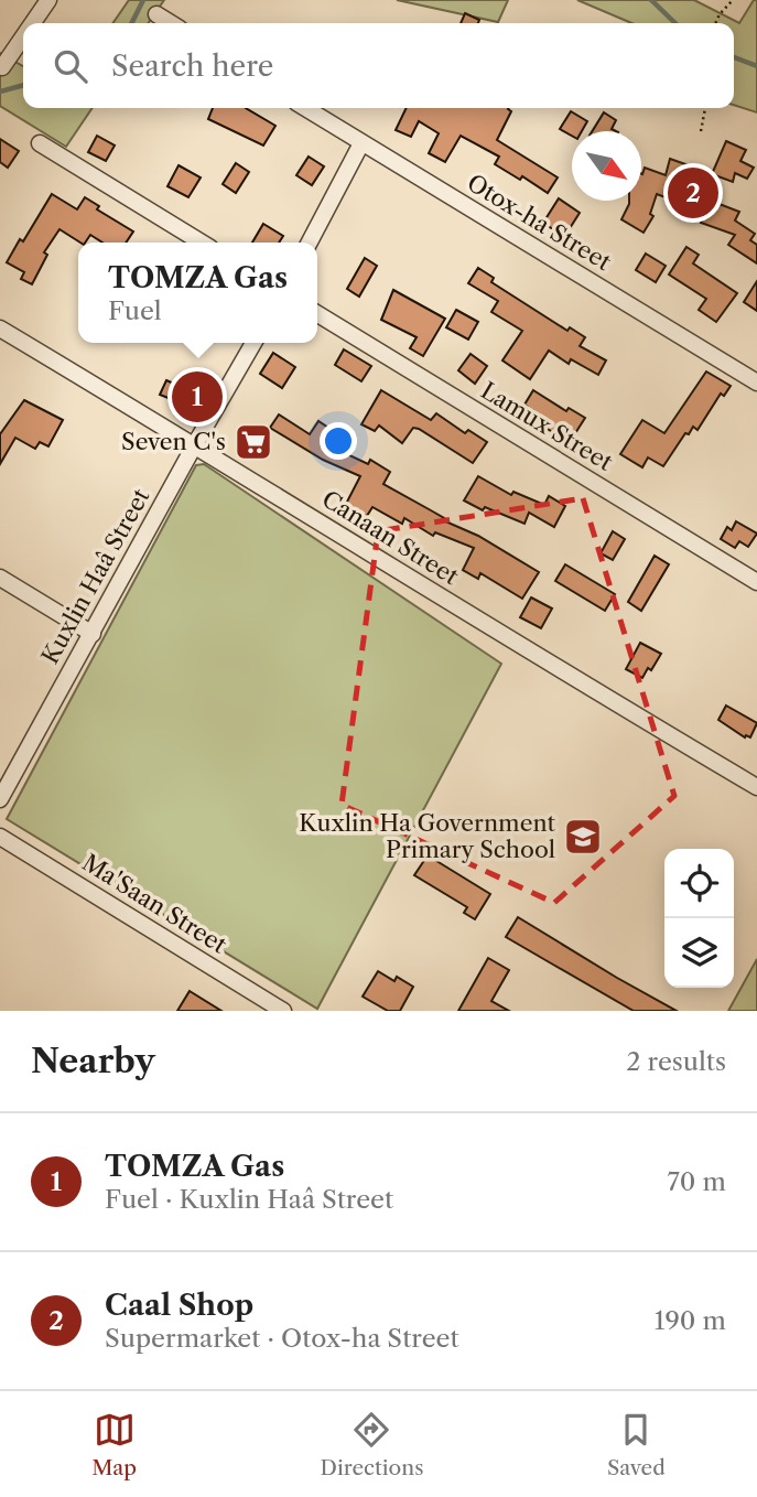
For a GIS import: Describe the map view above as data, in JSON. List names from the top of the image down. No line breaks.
{"streets":{"street":["Otox-ha Street","Lamux Street","Canaan Street","Kuxlin Haâ Street","Ma'Saan Street"]},"crossings":[["Canaan Street","Kuxlin Haâ Street"]],"places":{"supermarket":["Seven C's"],"school or university":["Kuxlin Ha Government Primary School"]},"north":"bottom right","page":{"search":"Search here","pins":["2","1"],"popup":["TOMZA Gas","Fuel"],"heading":["Nearby","2 results"],"list":[{"mark":"1","name":"TOMZA Gas","note":"Fuel · Kuxlin Haâ Street","value":"70 m"},{"mark":"2","name":"Caal Shop","note":"Supermarket · Otox-ha Street","value":"190 m"}],"nav":["Map","Directions","Saved"]}}
